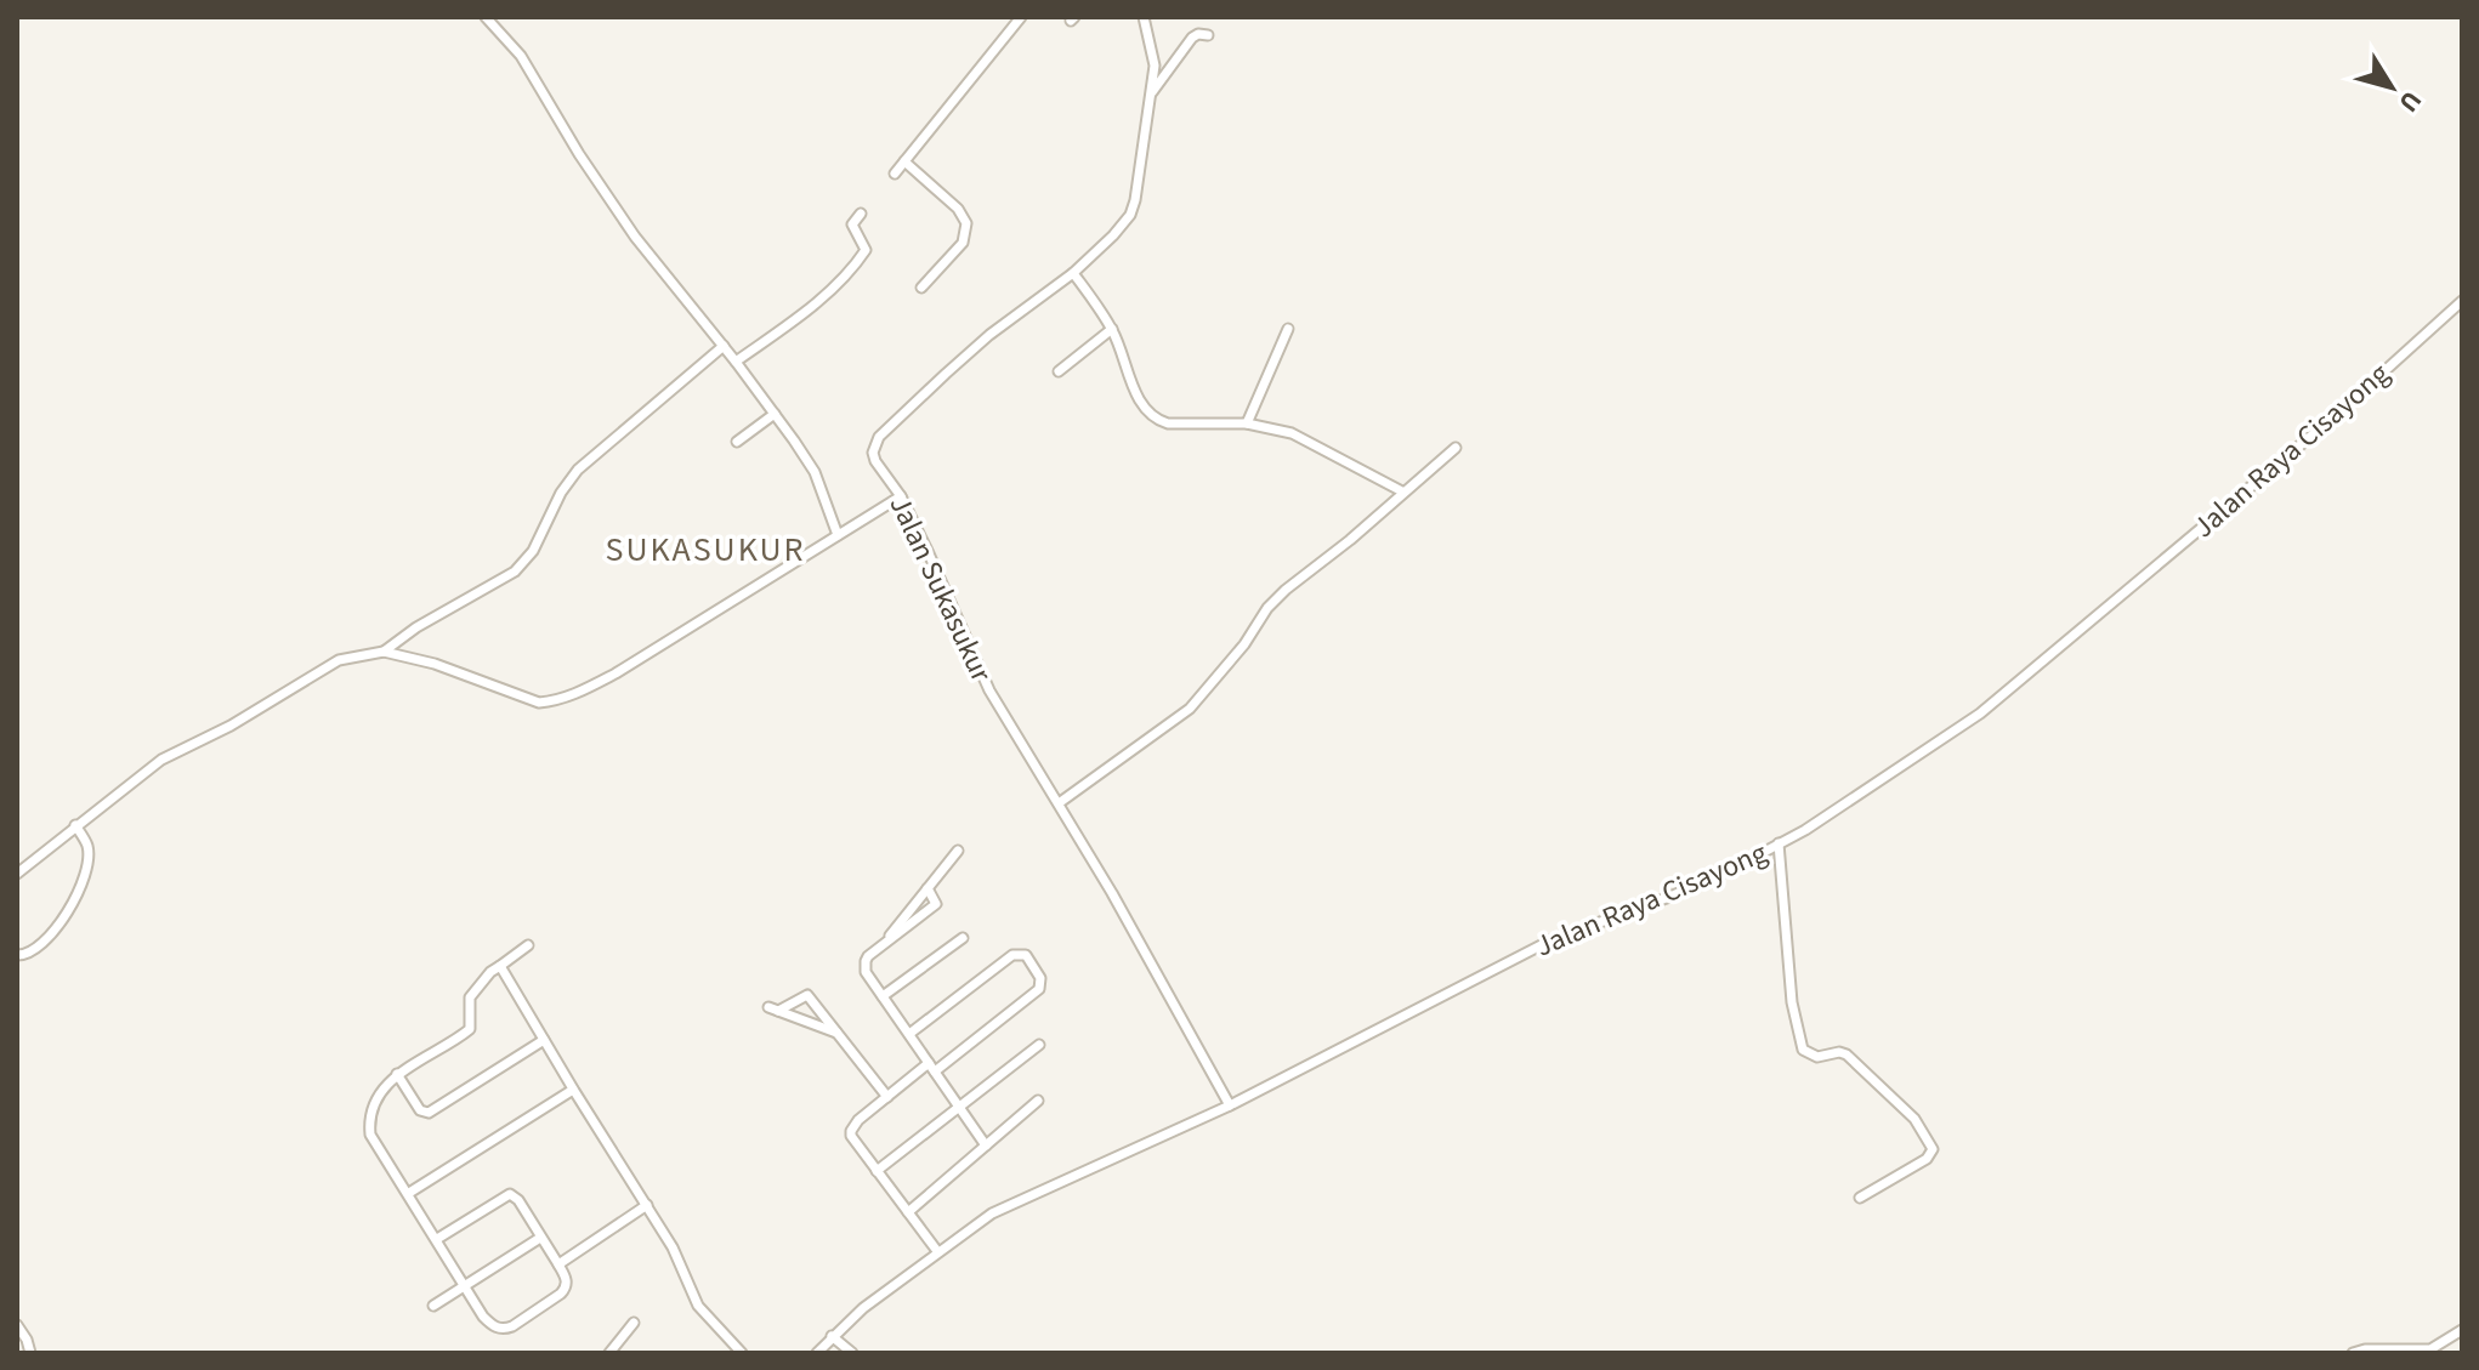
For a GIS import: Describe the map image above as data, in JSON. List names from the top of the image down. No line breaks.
{"streets":{"street":["Jalan Raya Cisayong","Jalan Sukasukur"]},"crossings":[["Jalan Raya Cisayong","Jalan Sukasukur"]],"districts":["SUKASUKUR"],"north":"bottom right"}
